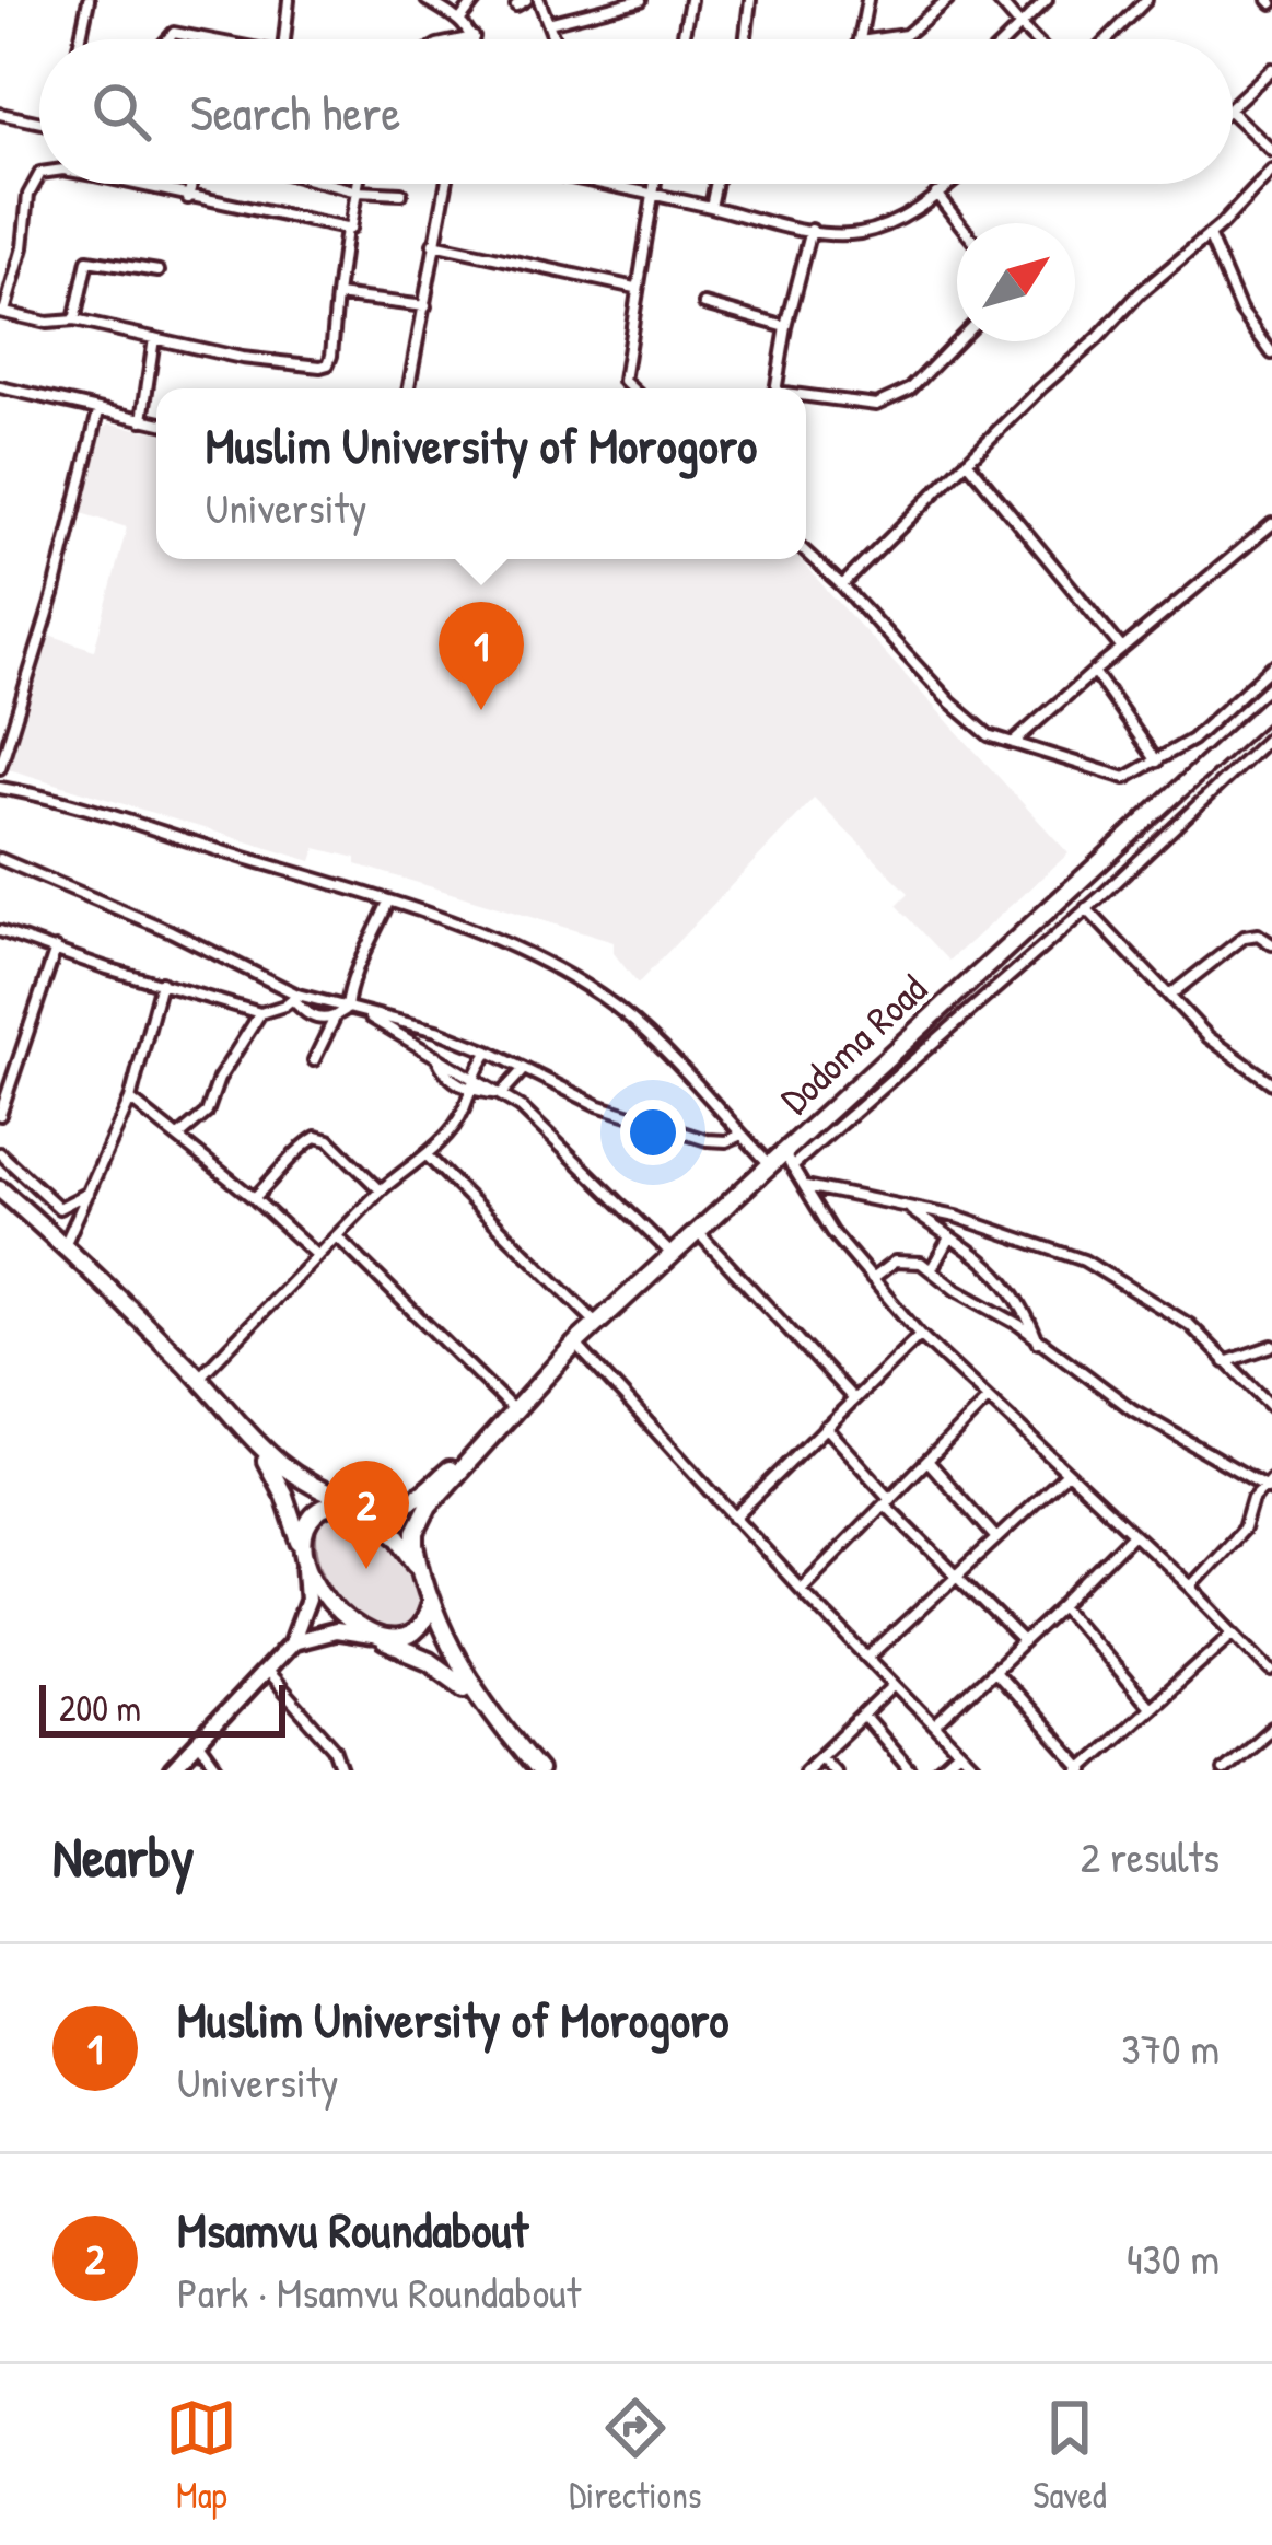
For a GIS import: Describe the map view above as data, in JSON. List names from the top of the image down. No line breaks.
{"streets":{"highway":["Dodoma Road"]},"scale_bar":"200 m","north":"top right","page":{"search":"Search here","popup":["Muslim University of Morogoro","University"],"pins":["1","2"],"scale":"200 m","heading":["Nearby","2 results"],"list":[{"mark":"1","name":"Muslim University of Morogoro","note":"University","value":"370 m"},{"mark":"2","name":"Msamvu Roundabout","note":"Park · Msamvu Roundabout","value":"430 m"}],"nav":["Map","Directions","Saved"]}}
